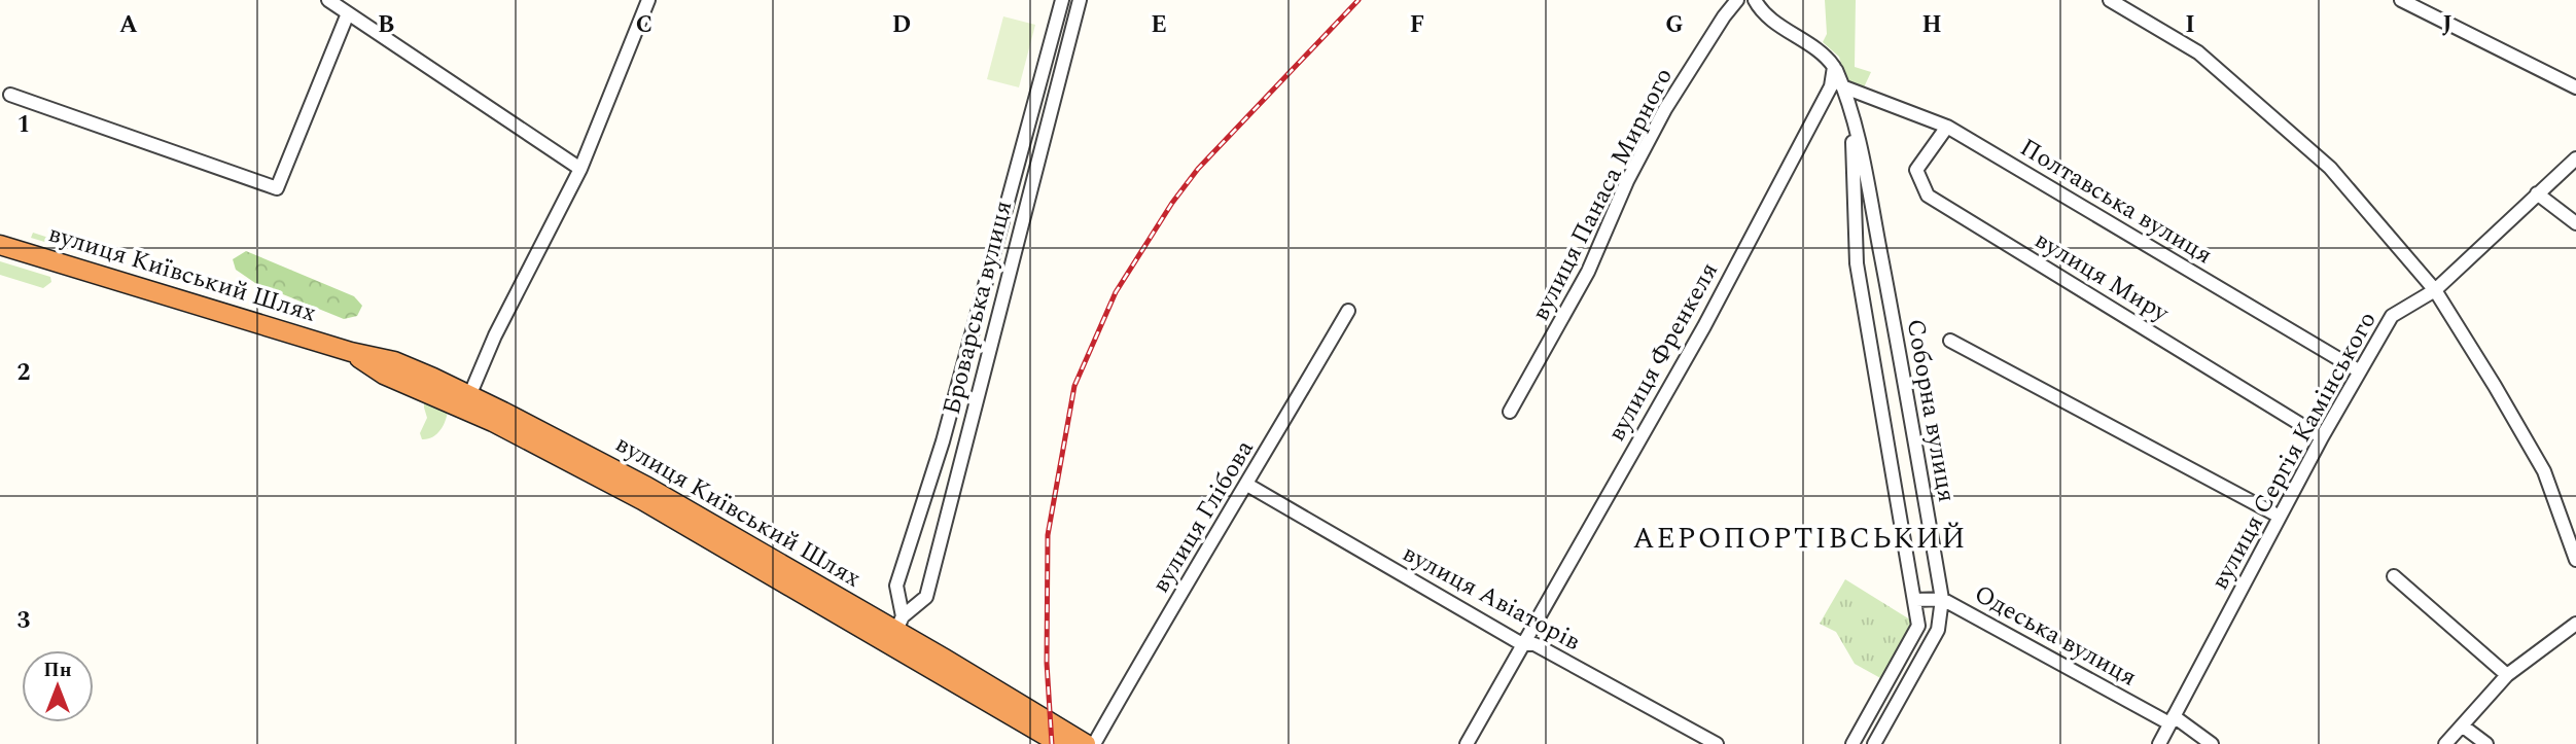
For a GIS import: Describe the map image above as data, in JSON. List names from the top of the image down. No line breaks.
{"streets":{"highway":["вулиця Київський Шлях"],"street":["вулиця Панаса Мирного","Полтавська вулиця","вулиця Миру","Броварська вулиця","вулиця Френкеля","Соборна вулиця","вулиця Сергія Камінського","вулиця Глібова","вулиця Авіаторів","Одеська вулиця"]},"crossings":[["Полтавська вулиця","вулиця Миру"],["Полтавська вулиця","Соборна вулиця"],["Полтавська вулиця","вулиця Сергія Камінського"],["вулиця Київський Шлях","Броварська вулиця"],["вулиця Миру","вулиця Сергія Камінського"],["вулиця Френкеля","Соборна вулиця"],["вулиця Френкеля","вулиця Авіаторів"],["Соборна вулиця","Одеська вулиця"],["вулиця Сергія Камінського","Одеська вулиця"],["вулиця Глібова","вулиця Авіаторів"]],"districts":["АЕРОПОРТІВСЬКИЙ"],"north":"top","grid":{"columns":["A","B","C","D","E","F","G","H","I","J"],"rows":["1","2","3"]}}
